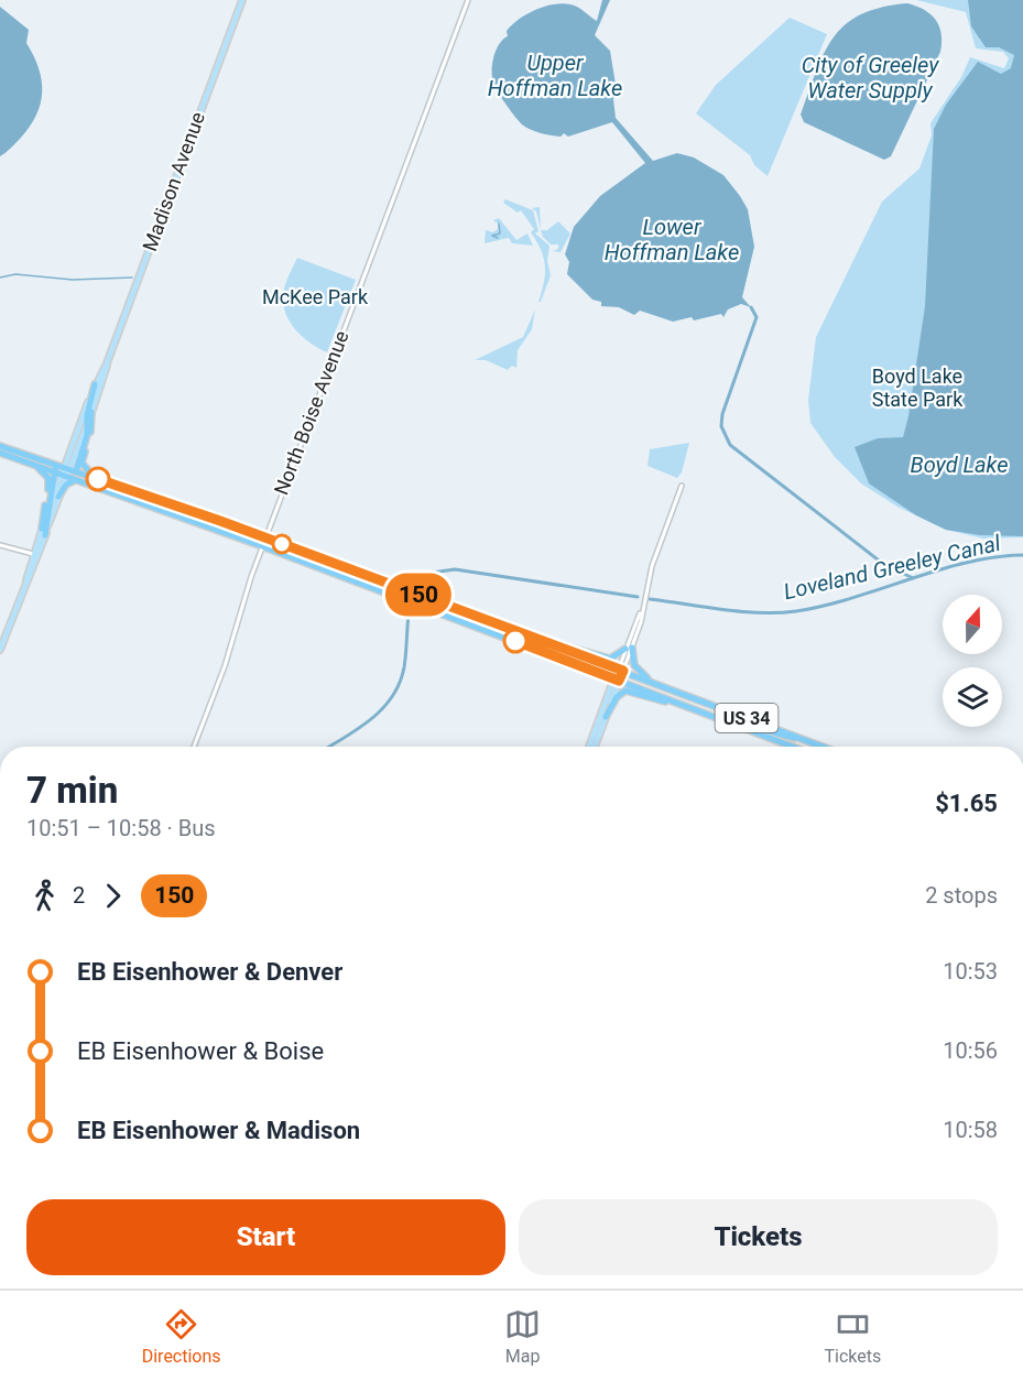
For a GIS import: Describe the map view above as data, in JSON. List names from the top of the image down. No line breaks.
{"streets":{"highway":["US 34"],"main road":["Madison Avenue"],"street":["North Boise Avenue"]},"crossings":[["Madison Avenue","US 34"],["North Boise Avenue","US 34"]],"water":["Upper Hoffman Lake","City of Greeley Water Supply","Lower Hoffman Lake","Boyd Lake","Loveland Greeley Canal"],"parks":["McKee Park","Boyd Lake State Park"],"lines":["bus line 150"],"north":"top","page":{"on_map":"150","heading":["7 min","10:51 – 10:58 · Bus","$1.65"],"legs":["2","150","2 stops"],"list":[{"name":"EB Eisenhower & Denver","value":"10:53"},{"name":"EB Eisenhower & Boise","value":"10:56"},{"name":"EB Eisenhower & Madison","value":"10:58"}],"buttons":["Start","Tickets"],"tabs":["Directions","Map","Tickets"]}}
